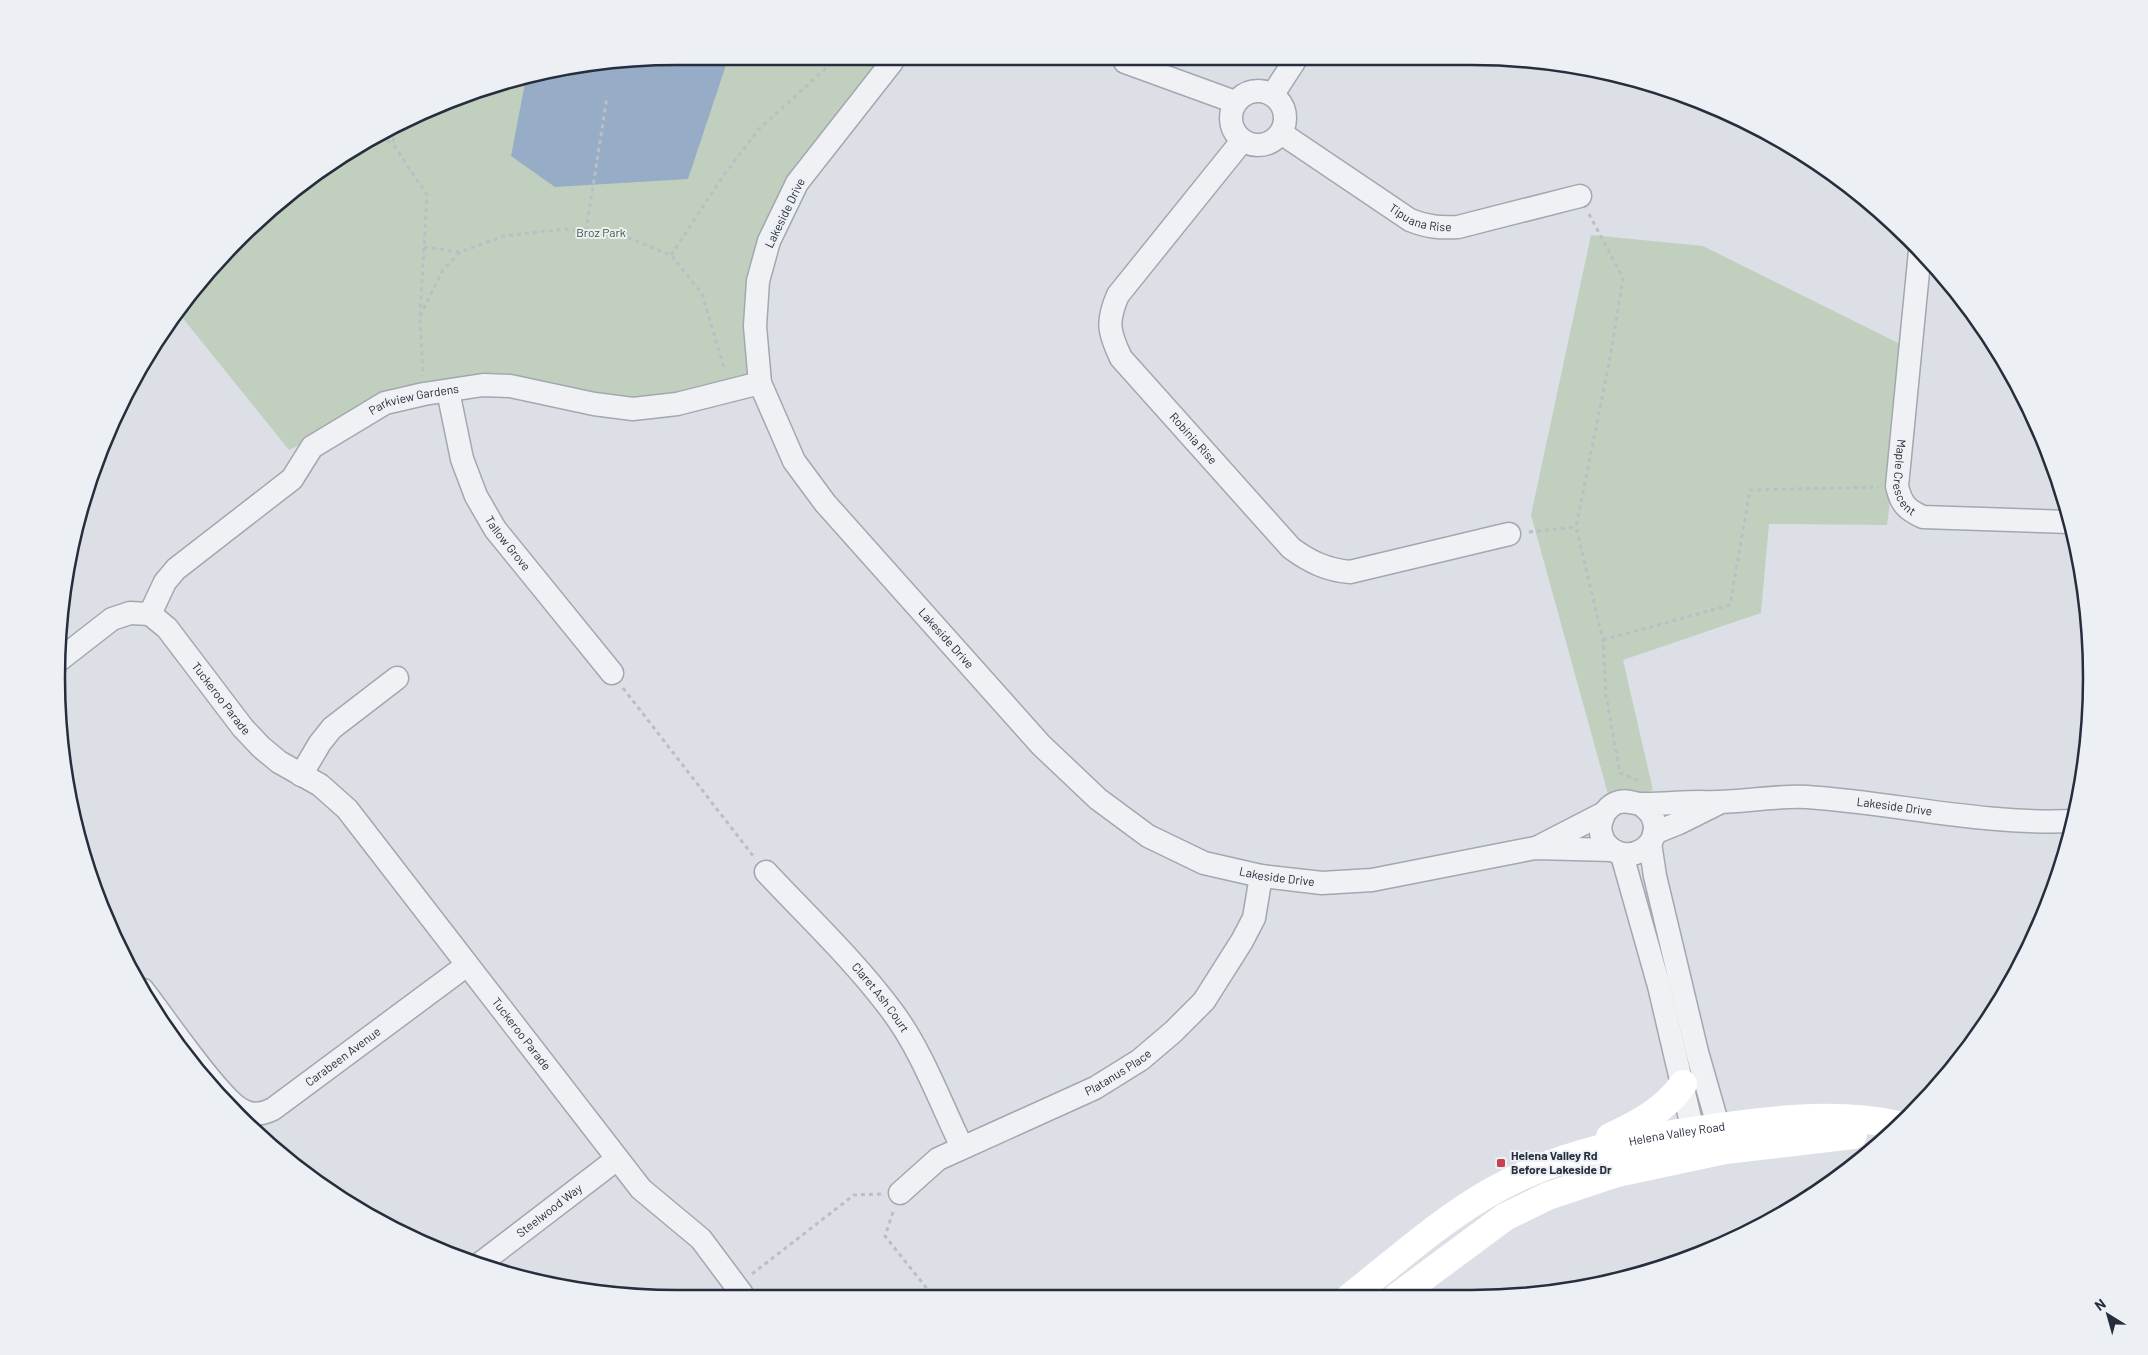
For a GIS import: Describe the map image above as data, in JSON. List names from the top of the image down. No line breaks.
{"streets":{"street":["Lakeside Drive","Tipuana Rise","Parkview Gardens","Robinia Rise","Maple Crescent","Tallow Grove","Tuckeroo Parade","Claret Ash Court","Carabeen Avenue","Platanus Place","Helena Valley Road","Steelwood Way"]},"crossings":[["Lakeside Drive","Parkview Gardens"],["Lakeside Drive","Platanus Place"],["Tipuana Rise","Robinia Rise"],["Parkview Gardens","Tallow Grove"],["Parkview Gardens","Tuckeroo Parade"],["Tuckeroo Parade","Carabeen Avenue"],["Tuckeroo Parade","Steelwood Way"],["Claret Ash Court","Platanus Place"]],"parks":["Broz Park"],"places":{"transit":["Helena Valley Rd Before Lakeside Dr"]},"north":"top left"}
